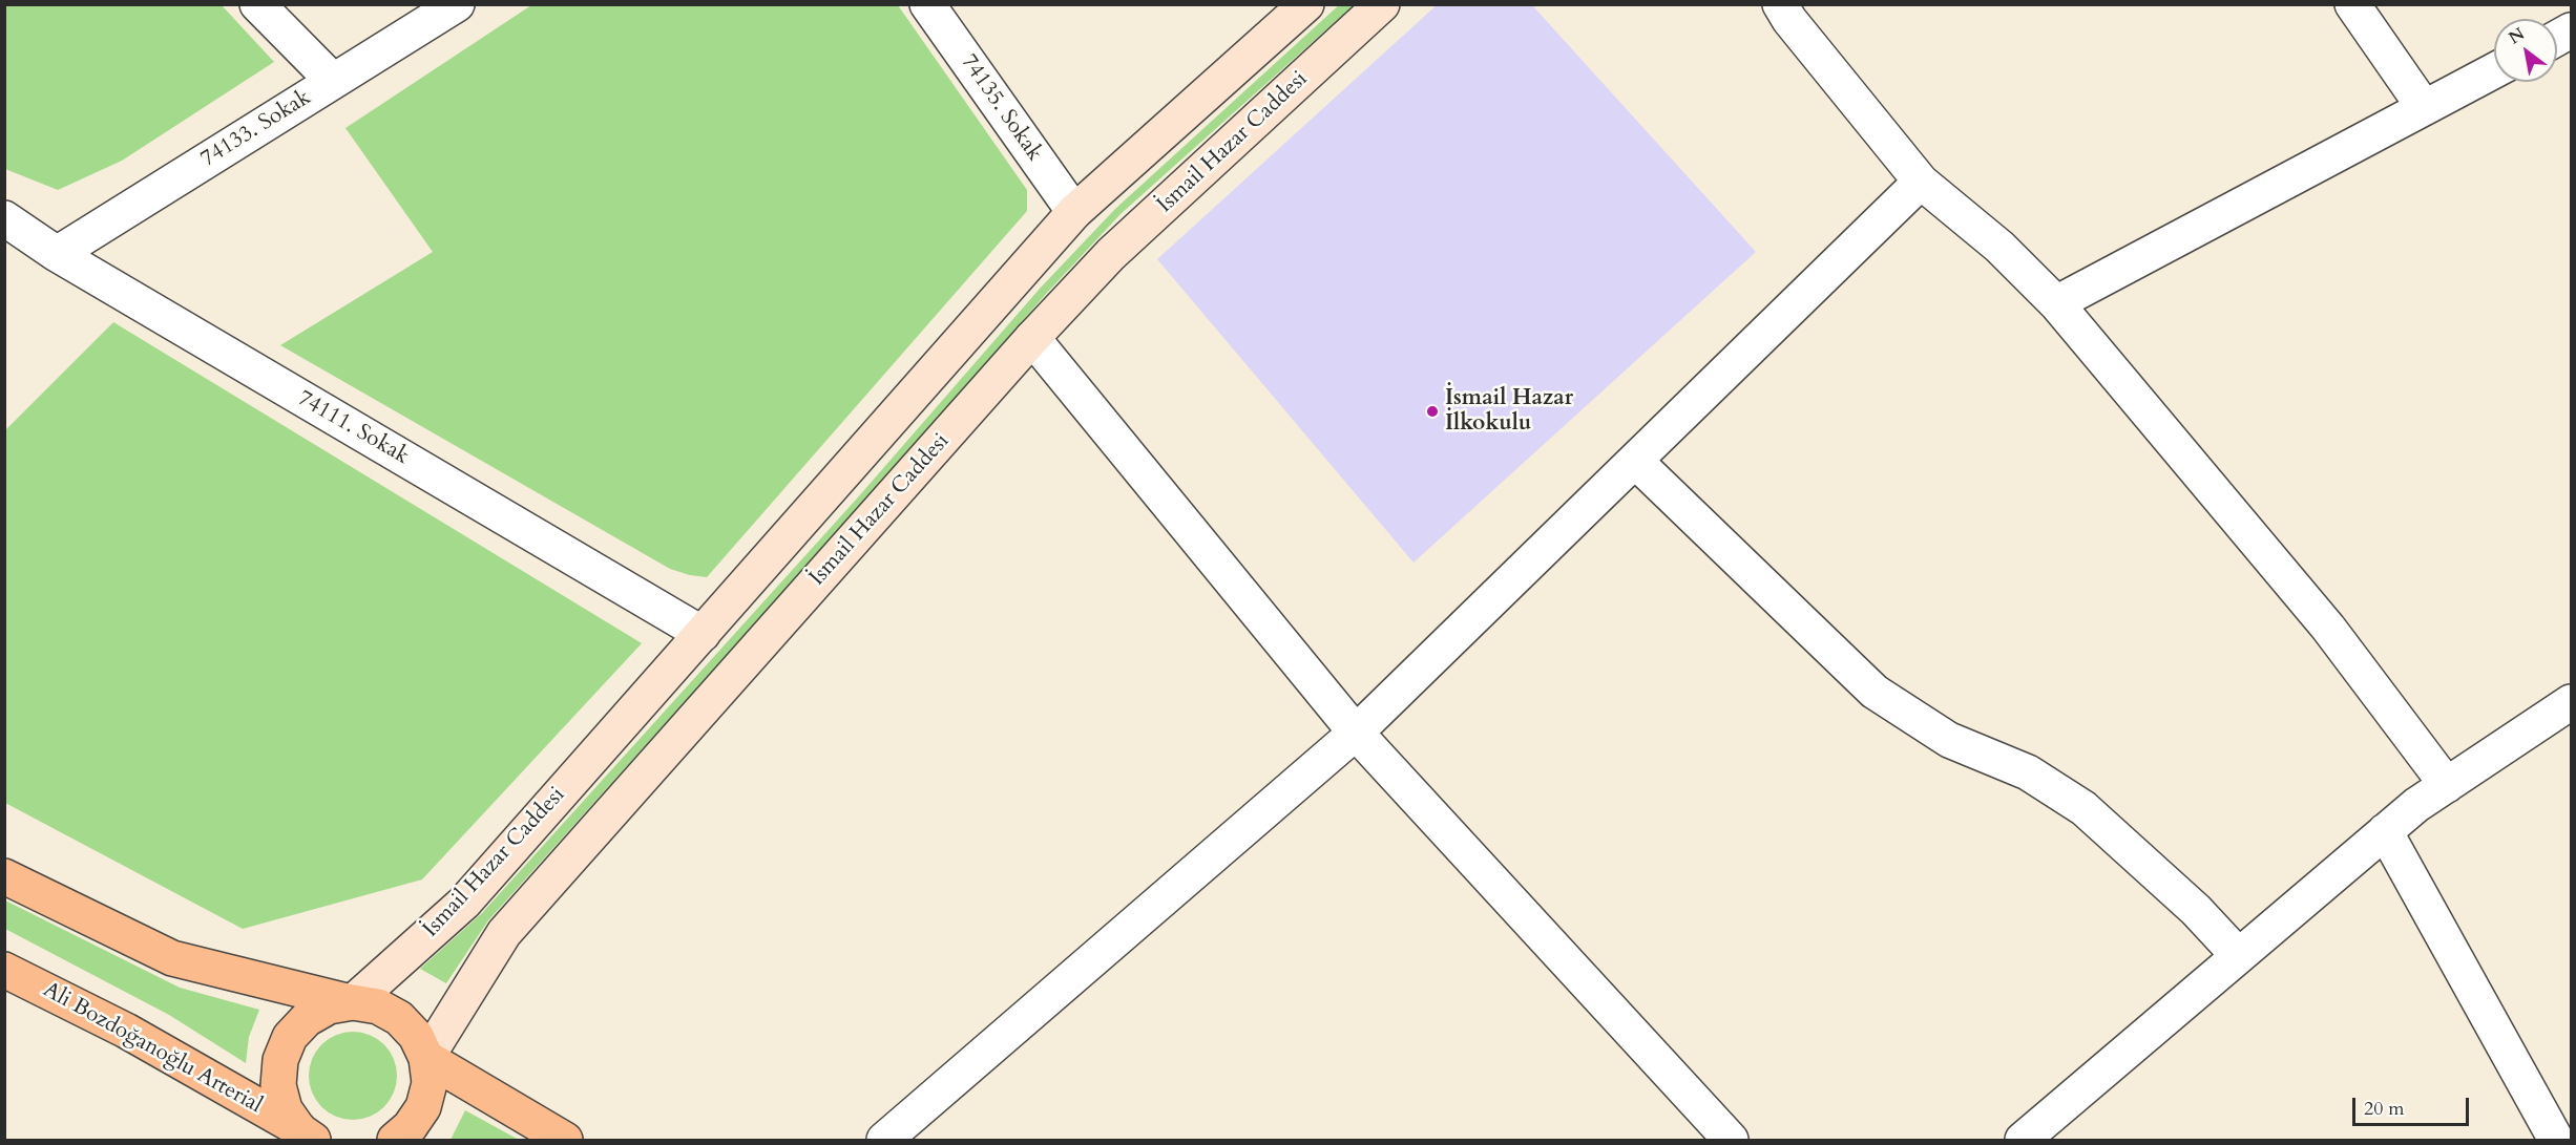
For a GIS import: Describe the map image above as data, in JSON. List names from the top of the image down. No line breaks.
{"streets":{"main road":["İsmail Hazar Caddesi","Ali Bozdoğanoğlu Arterial"],"street":["74135. Sokak","74133. Sokak","74111. Sokak"]},"crossings":[["74135. Sokak","İsmail Hazar Caddesi"],["74133. Sokak","74111. Sokak"],["İsmail Hazar Caddesi","74111. Sokak"]],"places":["İsmail Hazar İlkokulu"],"scale_bar":"20 m","north":"top left"}
